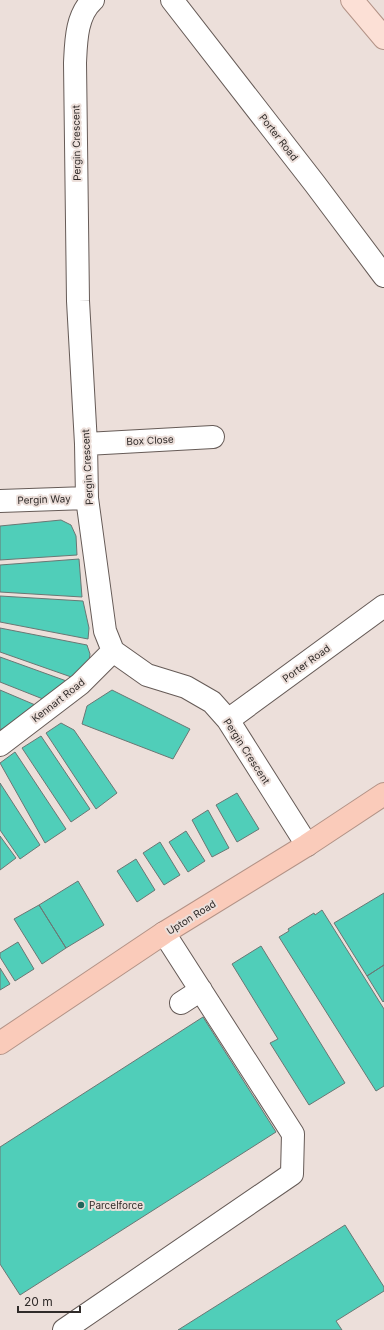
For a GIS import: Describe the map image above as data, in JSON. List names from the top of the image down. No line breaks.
{"streets":{"highway":["Upton Road"],"street":["Porter Road","Pergin Crescent","Box Close","Pergin Way","Kennart Road"]},"crossings":[["Porter Road","Pergin Crescent"],["Pergin Crescent","Box Close"],["Pergin Crescent","Pergin Way"],["Pergin Crescent","Kennart Road"],["Pergin Crescent","Upton Road"]],"places":["Parcelforce"],"scale_bar":"20 m"}
